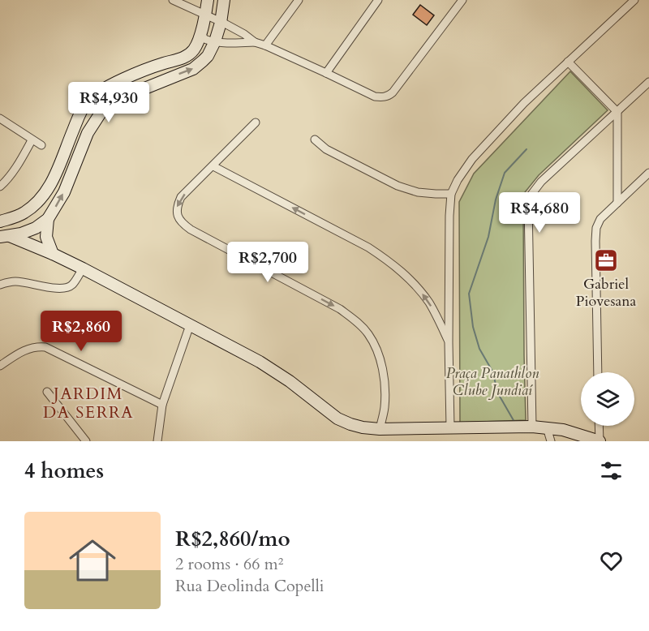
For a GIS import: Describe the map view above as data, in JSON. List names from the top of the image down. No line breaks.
{"districts":["JARDIM DA SERRA"],"parks":["Praça Panathlon Clube Jundiaí"],"places":{"office":["Gabriel Piovesana"]},"page":{"price":["R$4,930","R$4,680","R$2,700","R$2,860"],"heading":"4 homes","list":[{"name":"R$2,860/mo","note":"2 rooms · 66 m² · Rua Deolinda Copelli"}]}}
